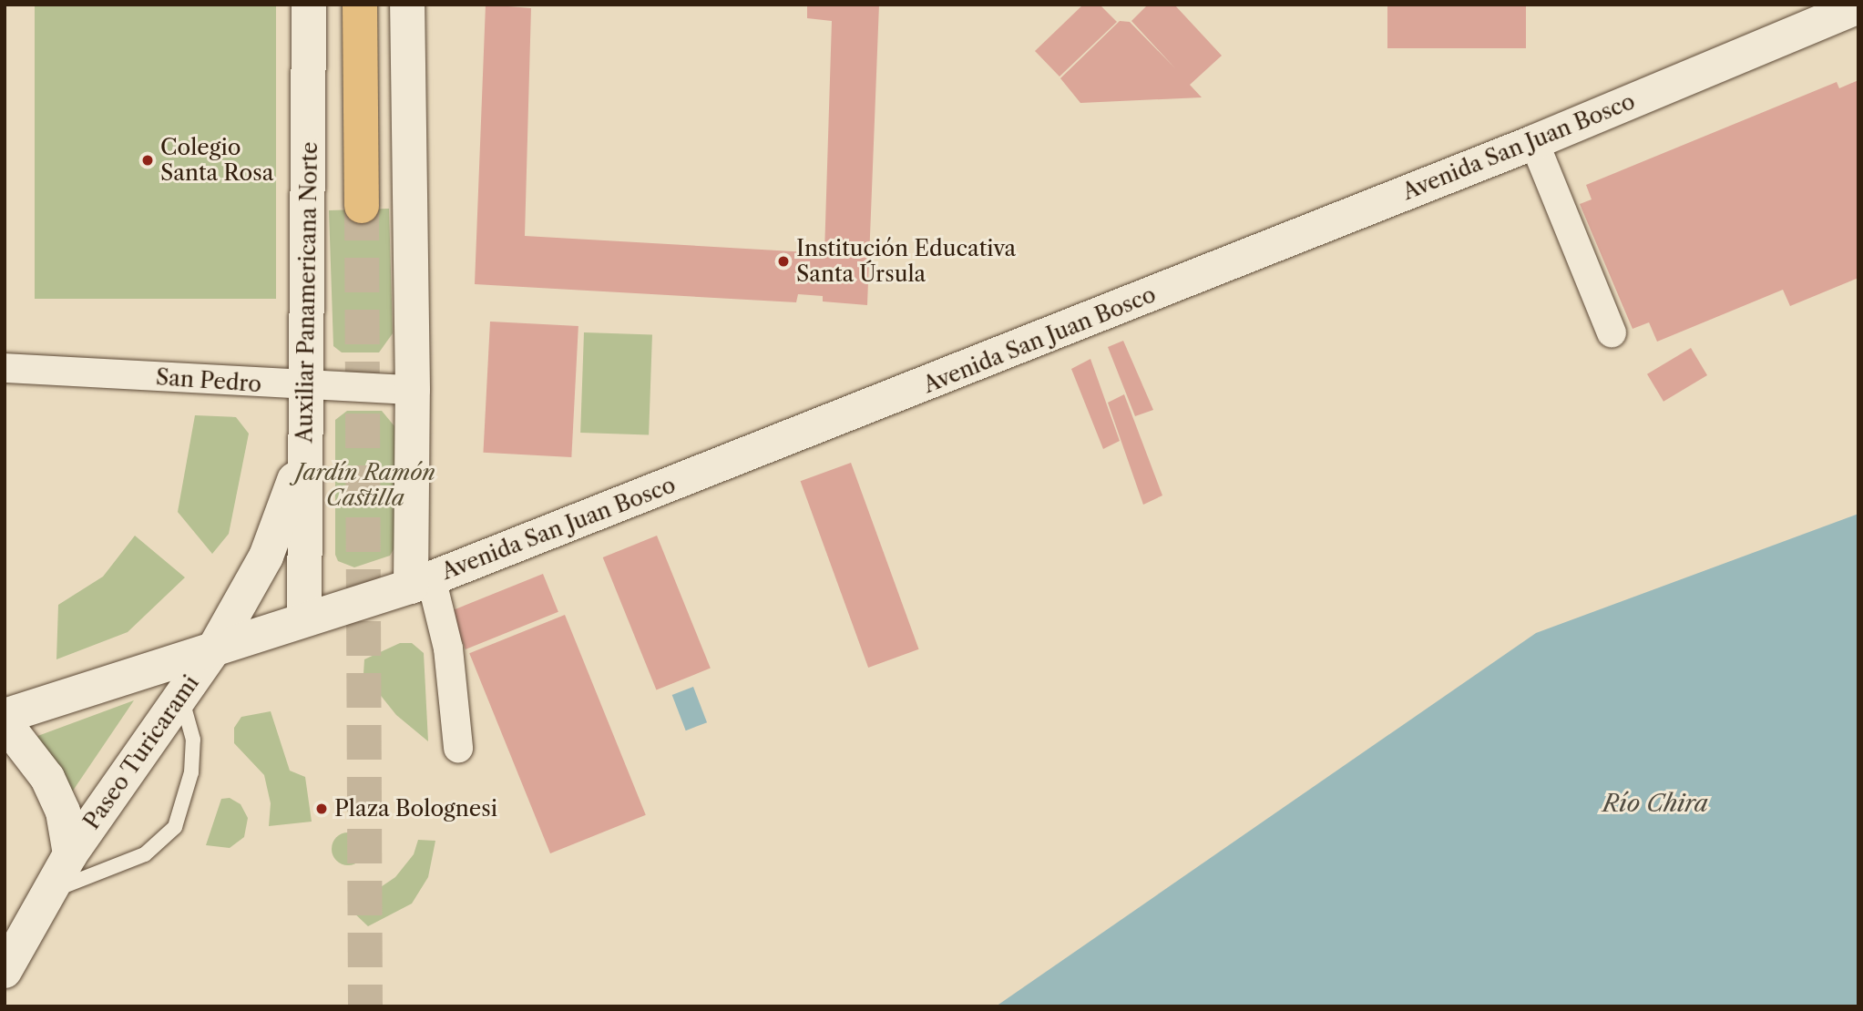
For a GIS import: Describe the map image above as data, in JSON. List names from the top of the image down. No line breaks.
{"streets":{"street":["Avenida San Juan Bosco","Auxiliar Panamericana Norte","San Pedro","Paseo Turicarami"]},"crossings":[["Avenida San Juan Bosco","Auxiliar Panamericana Norte"],["Avenida San Juan Bosco","Paseo Turicarami"],["Auxiliar Panamericana Norte","San Pedro"],["Auxiliar Panamericana Norte","Paseo Turicarami"]],"water":["Río Chira"],"parks":["Jardín Ramón Castilla"],"places":["Colegio Santa Rosa","Institución Educativa Santa Úrsula","Plaza Bolognesi"]}
